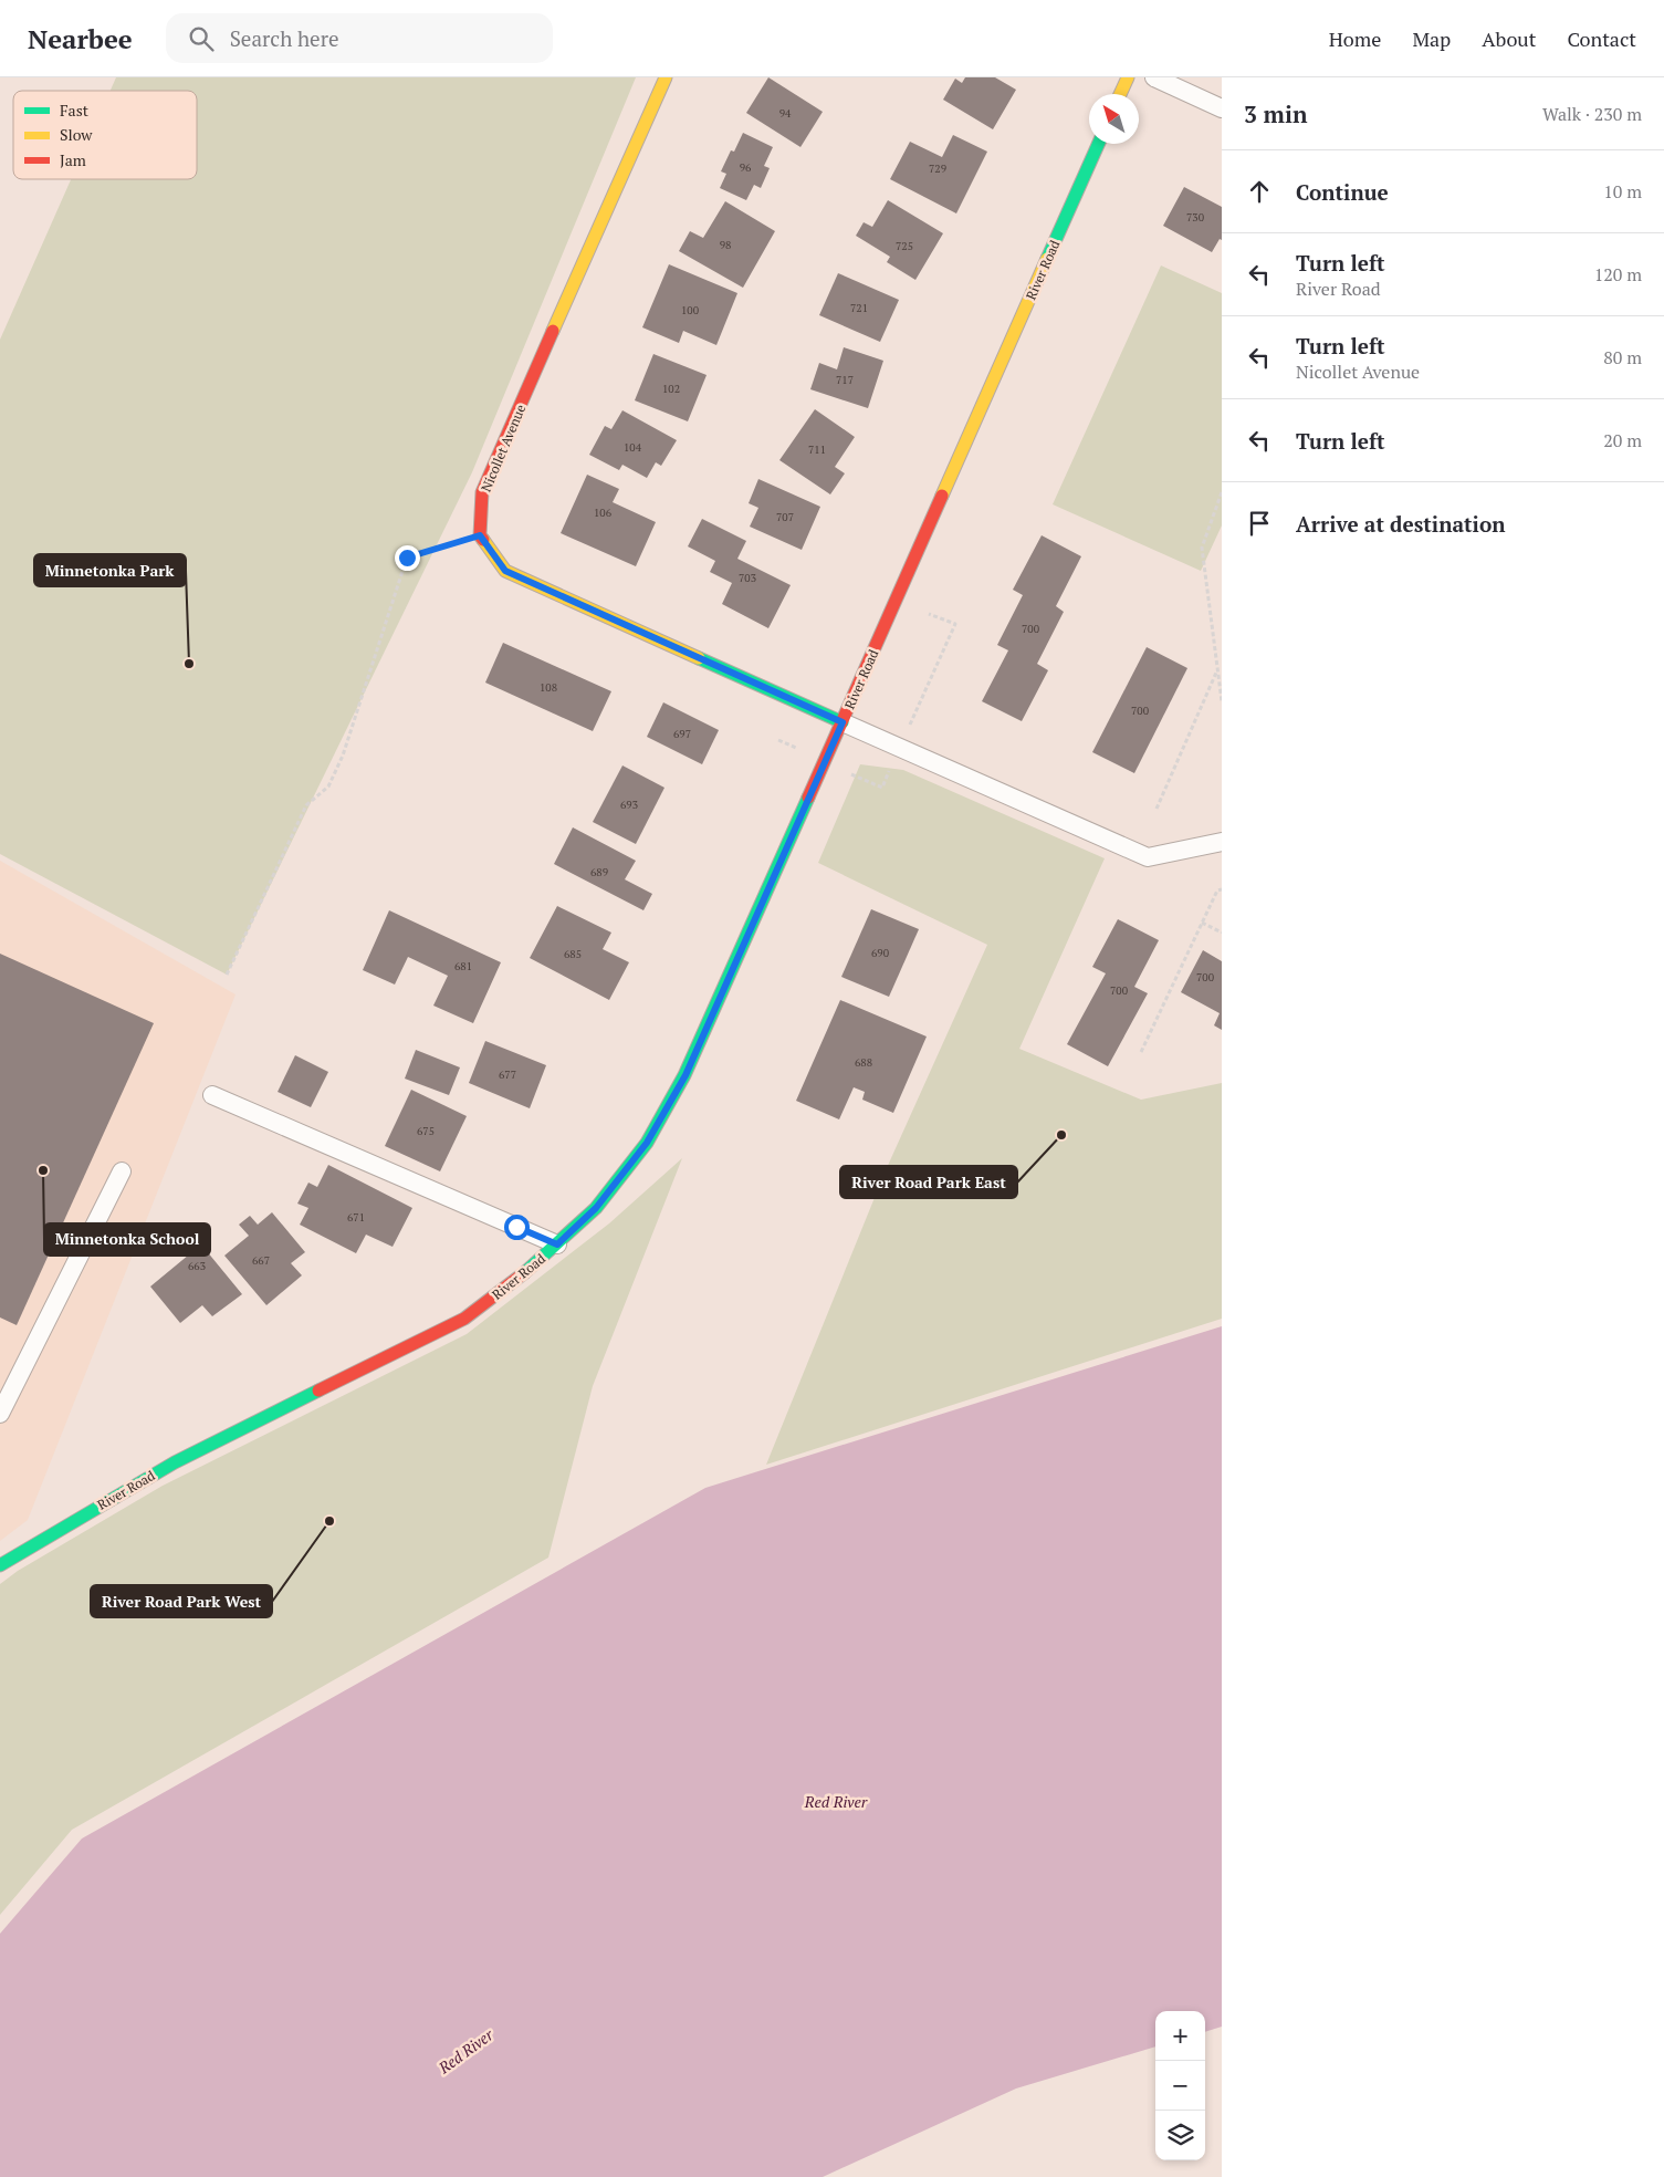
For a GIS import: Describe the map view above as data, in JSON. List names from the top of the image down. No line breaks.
{"streets":{"street":["River Road","Nicollet Avenue"]},"water":["Red River"],"places":["Minnetonka Park","River Road Park East","Minnetonka School","River Road Park West"],"house_numbers":["94","96","729","730","98","725","721","100","717","102","104","711","106","707","703","700","108","700","697","693","689","690","685","681","700","700","688","677","675","671","667","663"],"legend":["Fast","Slow","Jam"],"north":"top left","page":{"header":"Nearbee","search":"Search here","nav":["Home","Map","About","Contact"],"heading":["3 min","Walk · 230 m"],"list":[["Continue","10 m"],["Turn left","River Road","120 m"],["Turn left","Nicollet Avenue","80 m"],["Turn left","20 m"],"Arrive at destination"],"map_buttons":["+","−"]}}
